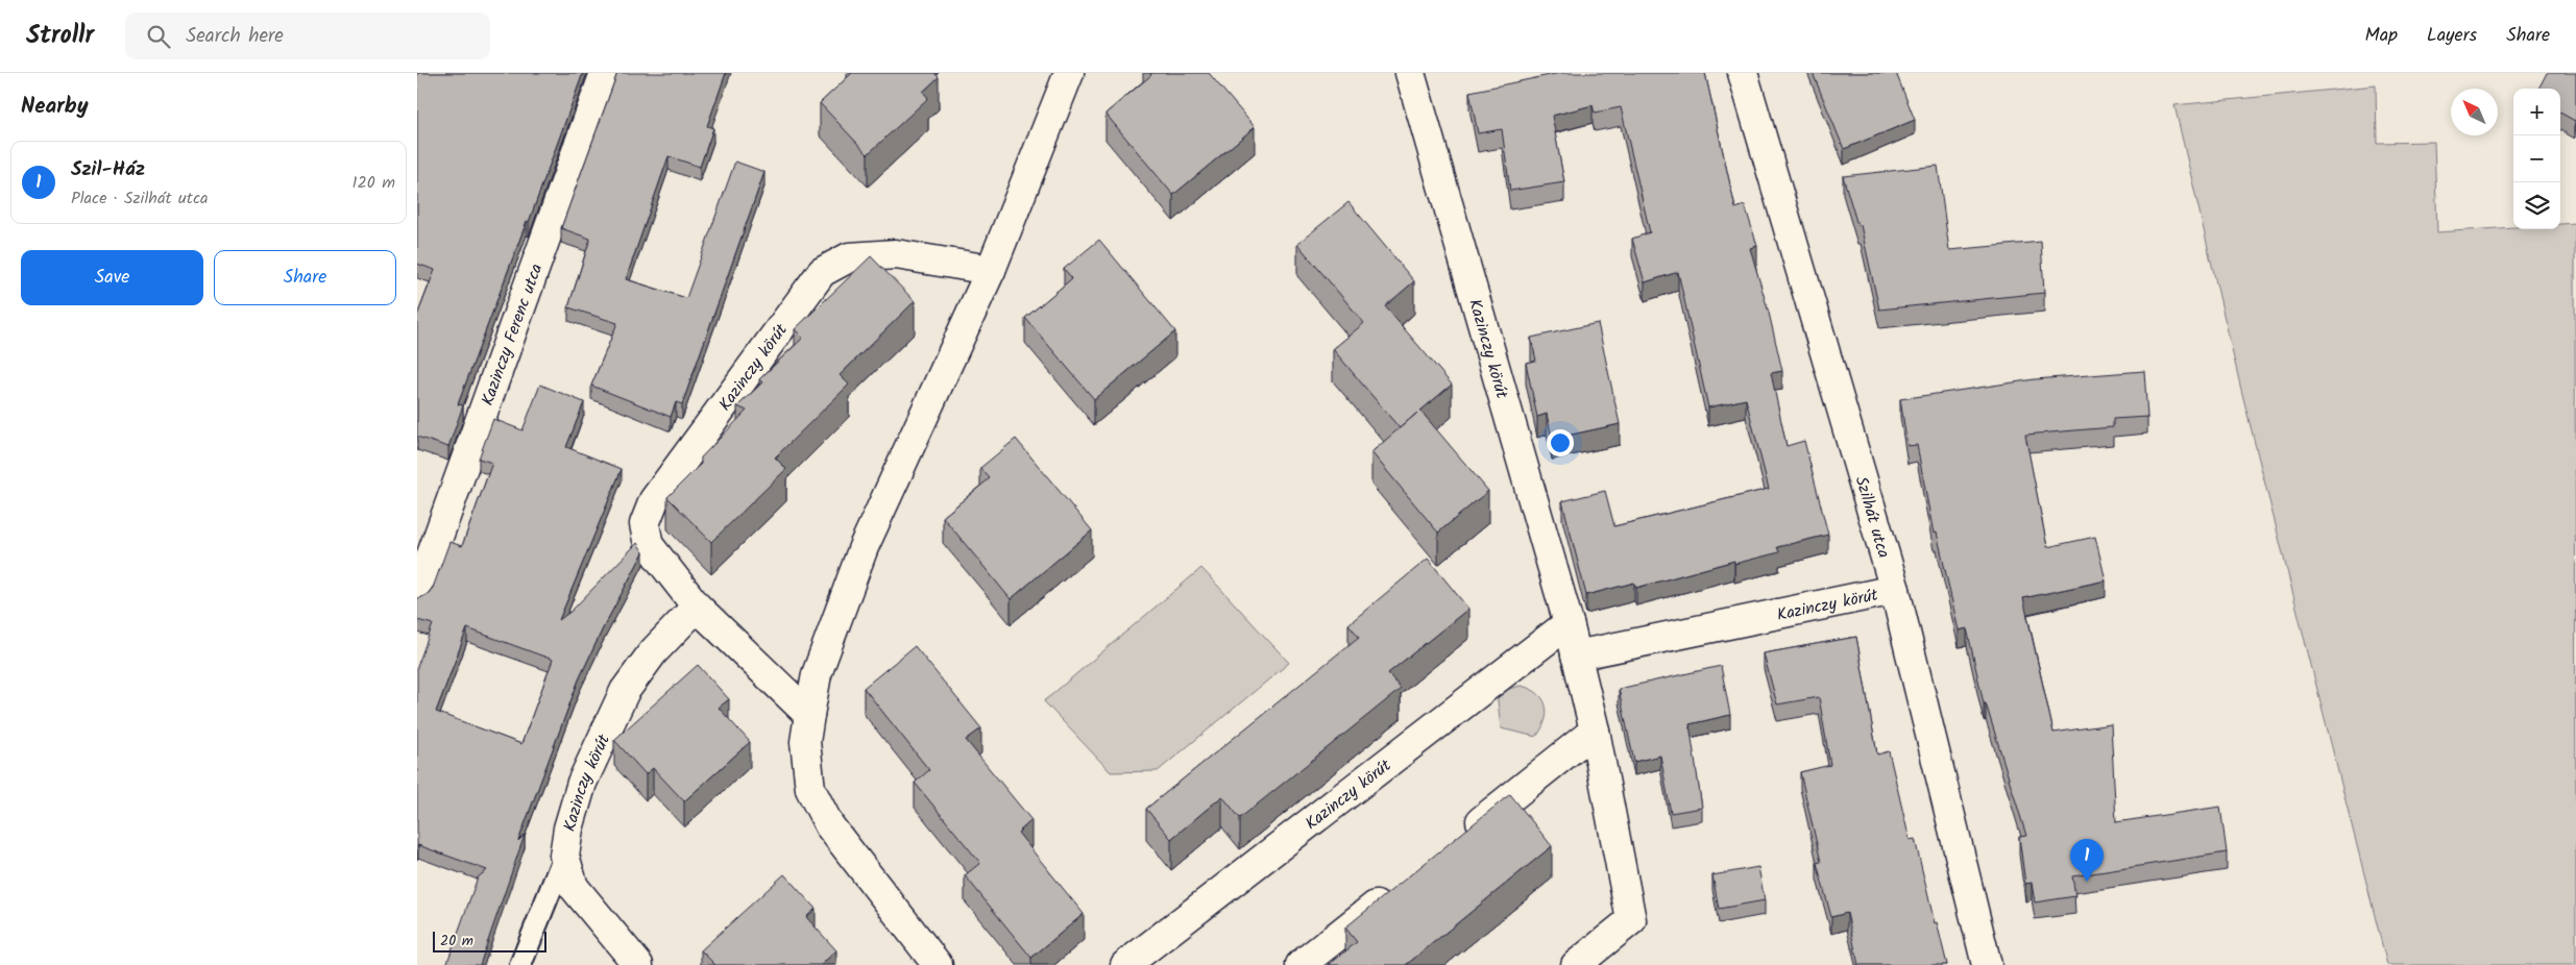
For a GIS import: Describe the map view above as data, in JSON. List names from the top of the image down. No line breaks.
{"streets":{"street":["Kazinczy Ferenc utca","Kazinczy körút","Szilhát utca"]},"crossings":[["Kazinczy körút","Szilhát utca"]],"scale_bar":"20 m","north":"top left","page":{"header":"Strollr","search":"Search here","nav":["Map","Layers","Share"],"heading":"Nearby","map_buttons":["+","−"],"list":[{"mark":"1","name":"Szil-Ház","note":"Place · Szilhát utca","value":"120 m"}],"buttons":["Save","Share"],"pins":"1","scale":"20 m"}}
